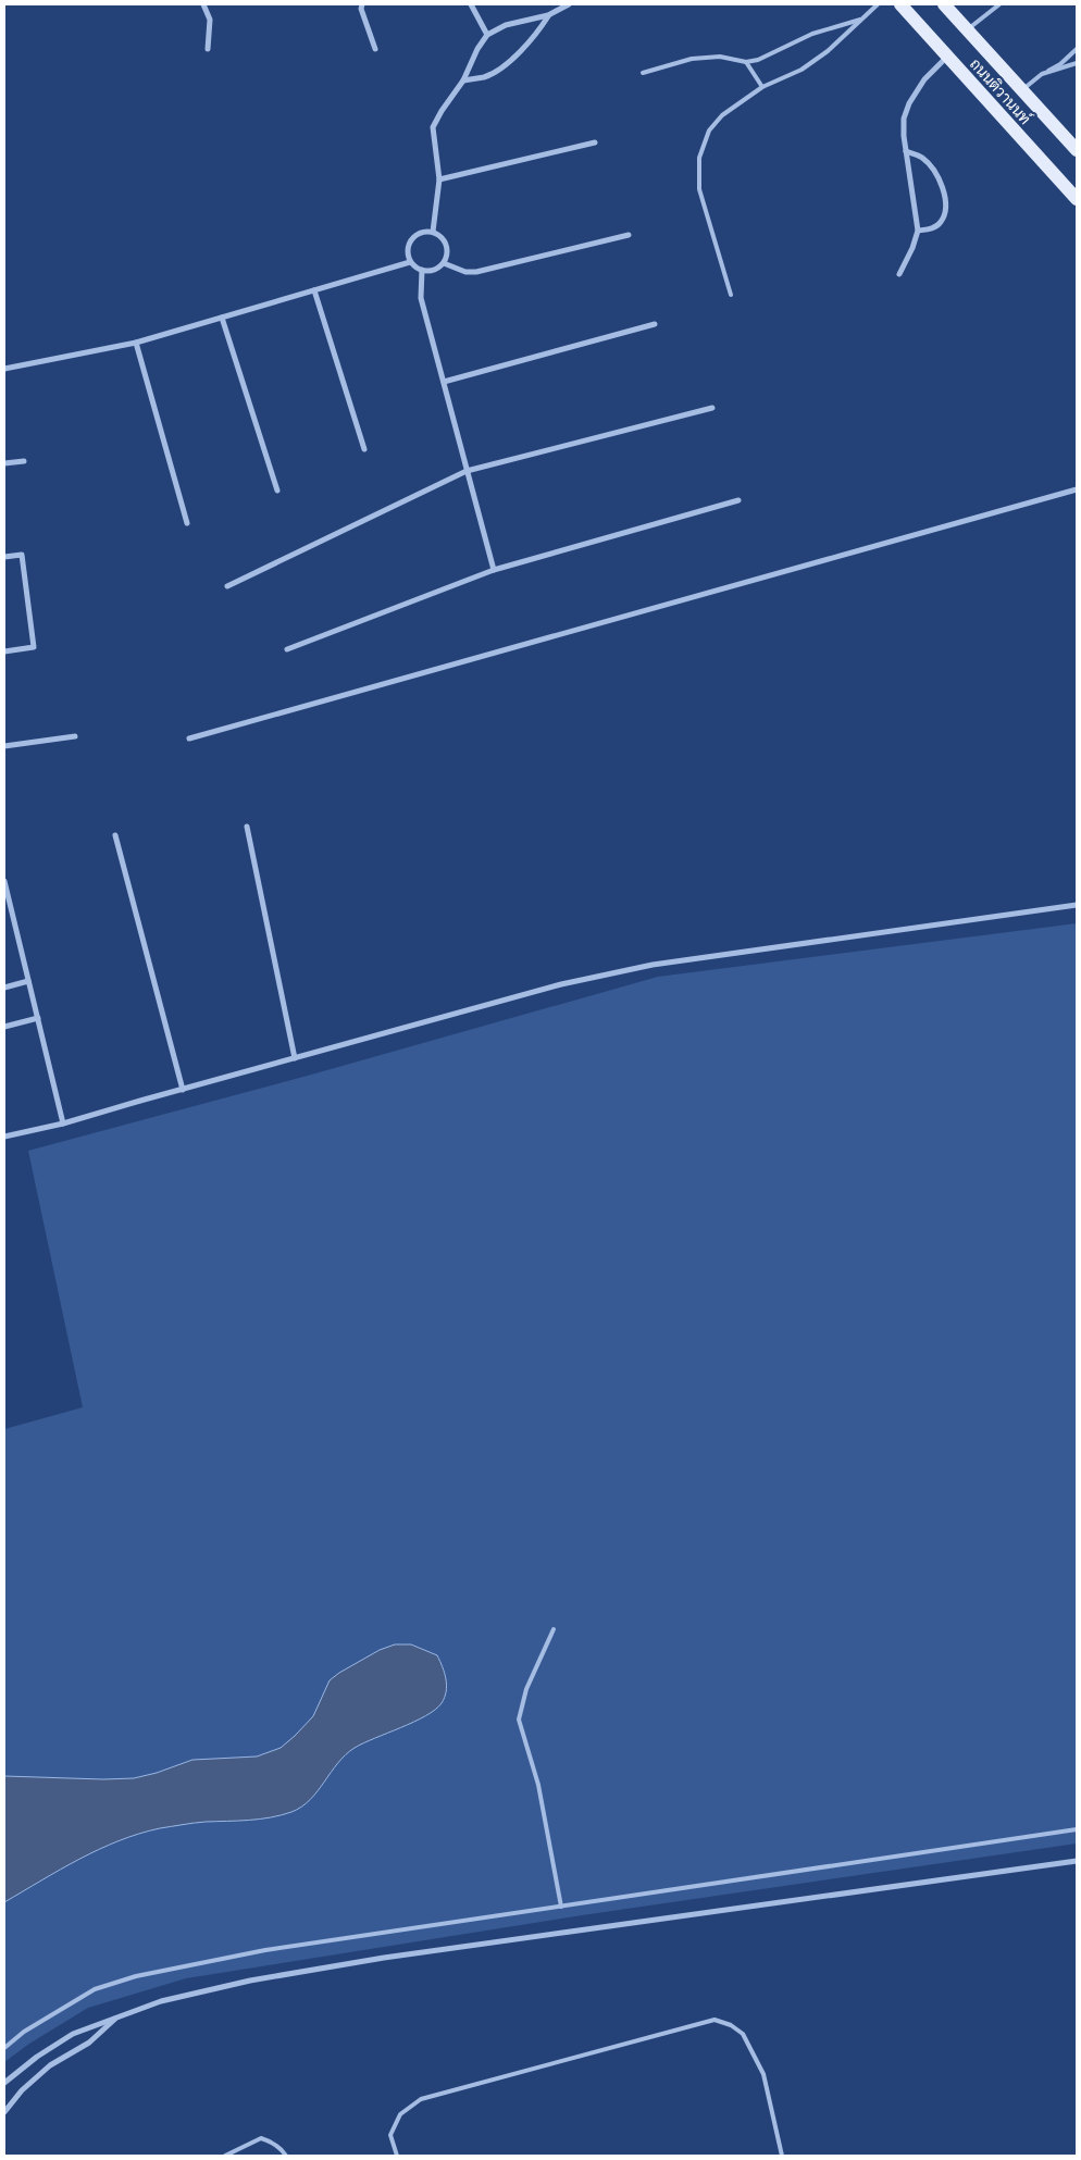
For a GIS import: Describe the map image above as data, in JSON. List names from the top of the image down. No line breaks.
{"streets":{"main road":["ถนนติวานนท์"]}}
